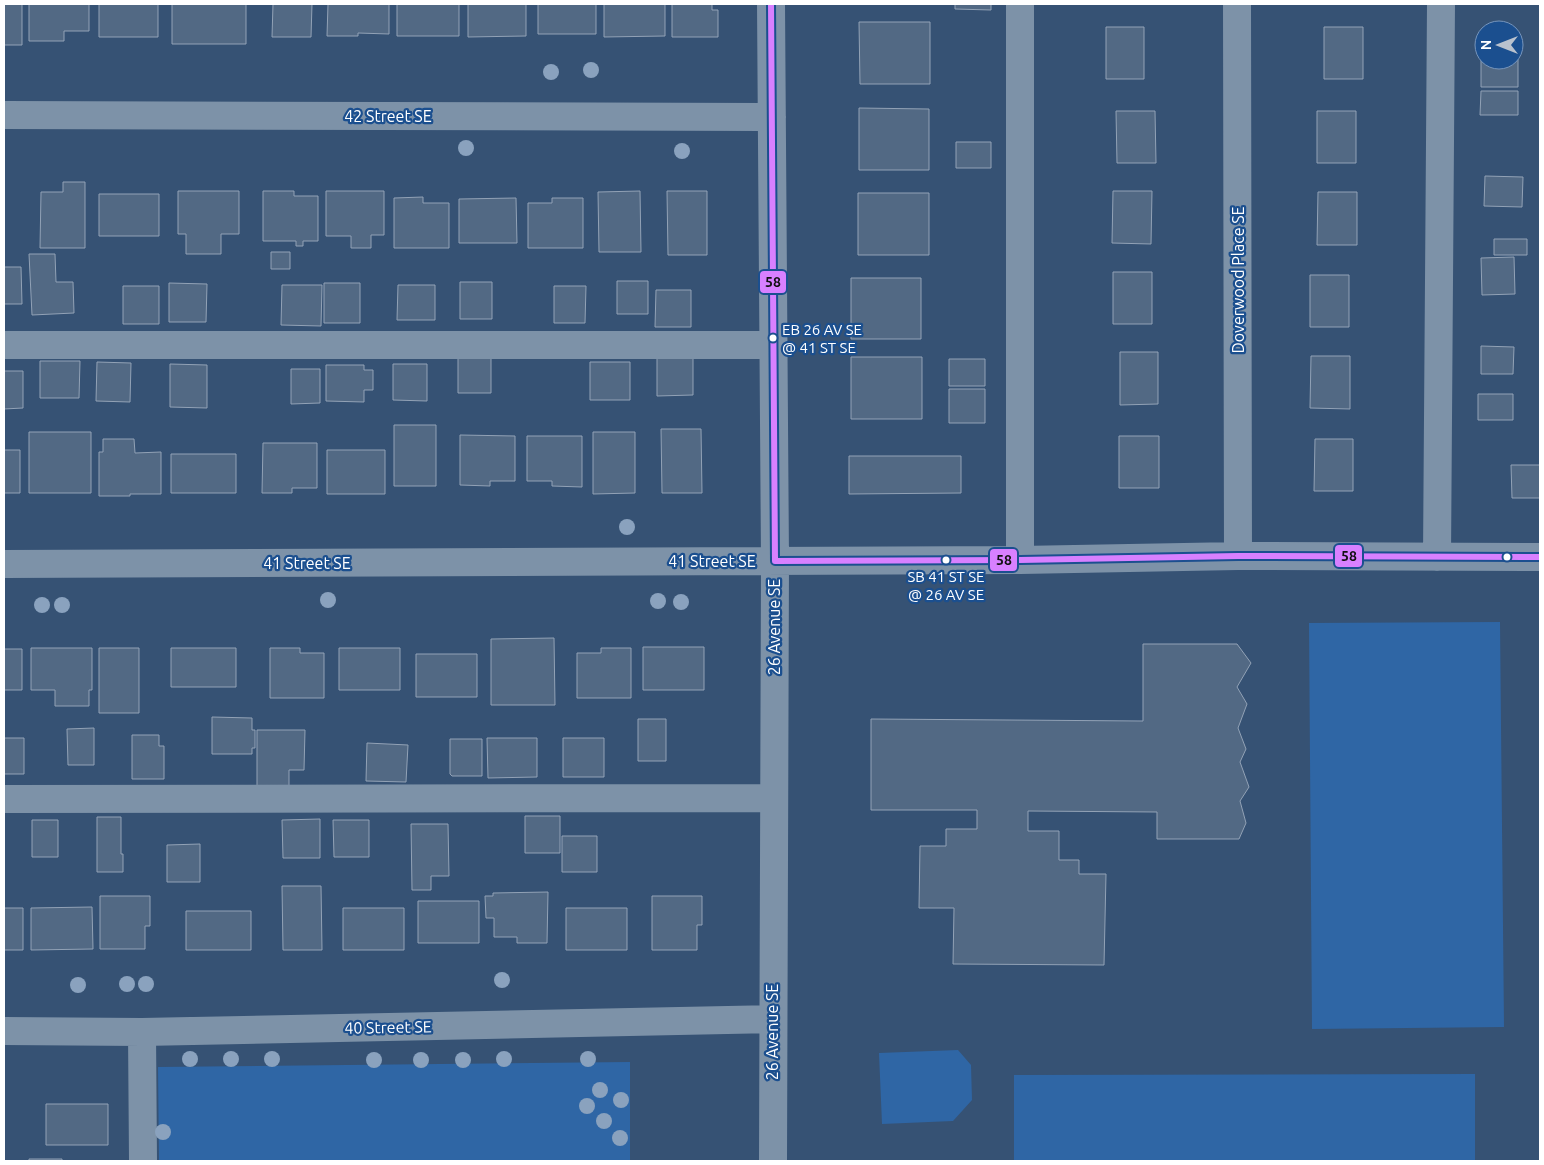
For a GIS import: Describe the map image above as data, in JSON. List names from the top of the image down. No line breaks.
{"streets":{"street":["42 Street SE","Doverwood Place SE","41 Street SE","26 Avenue SE","40 Street SE"]},"crossings":[["42 Street SE","26 Avenue SE"],["Doverwood Place SE","41 Street SE"],["41 Street SE","26 Avenue SE"],["26 Avenue SE","40 Street SE"]],"places":["EB 26 AV SE @ 41 ST SE","SB 41 ST SE @ 26 AV SE"],"lines":["transit line 58"],"north":"left"}
